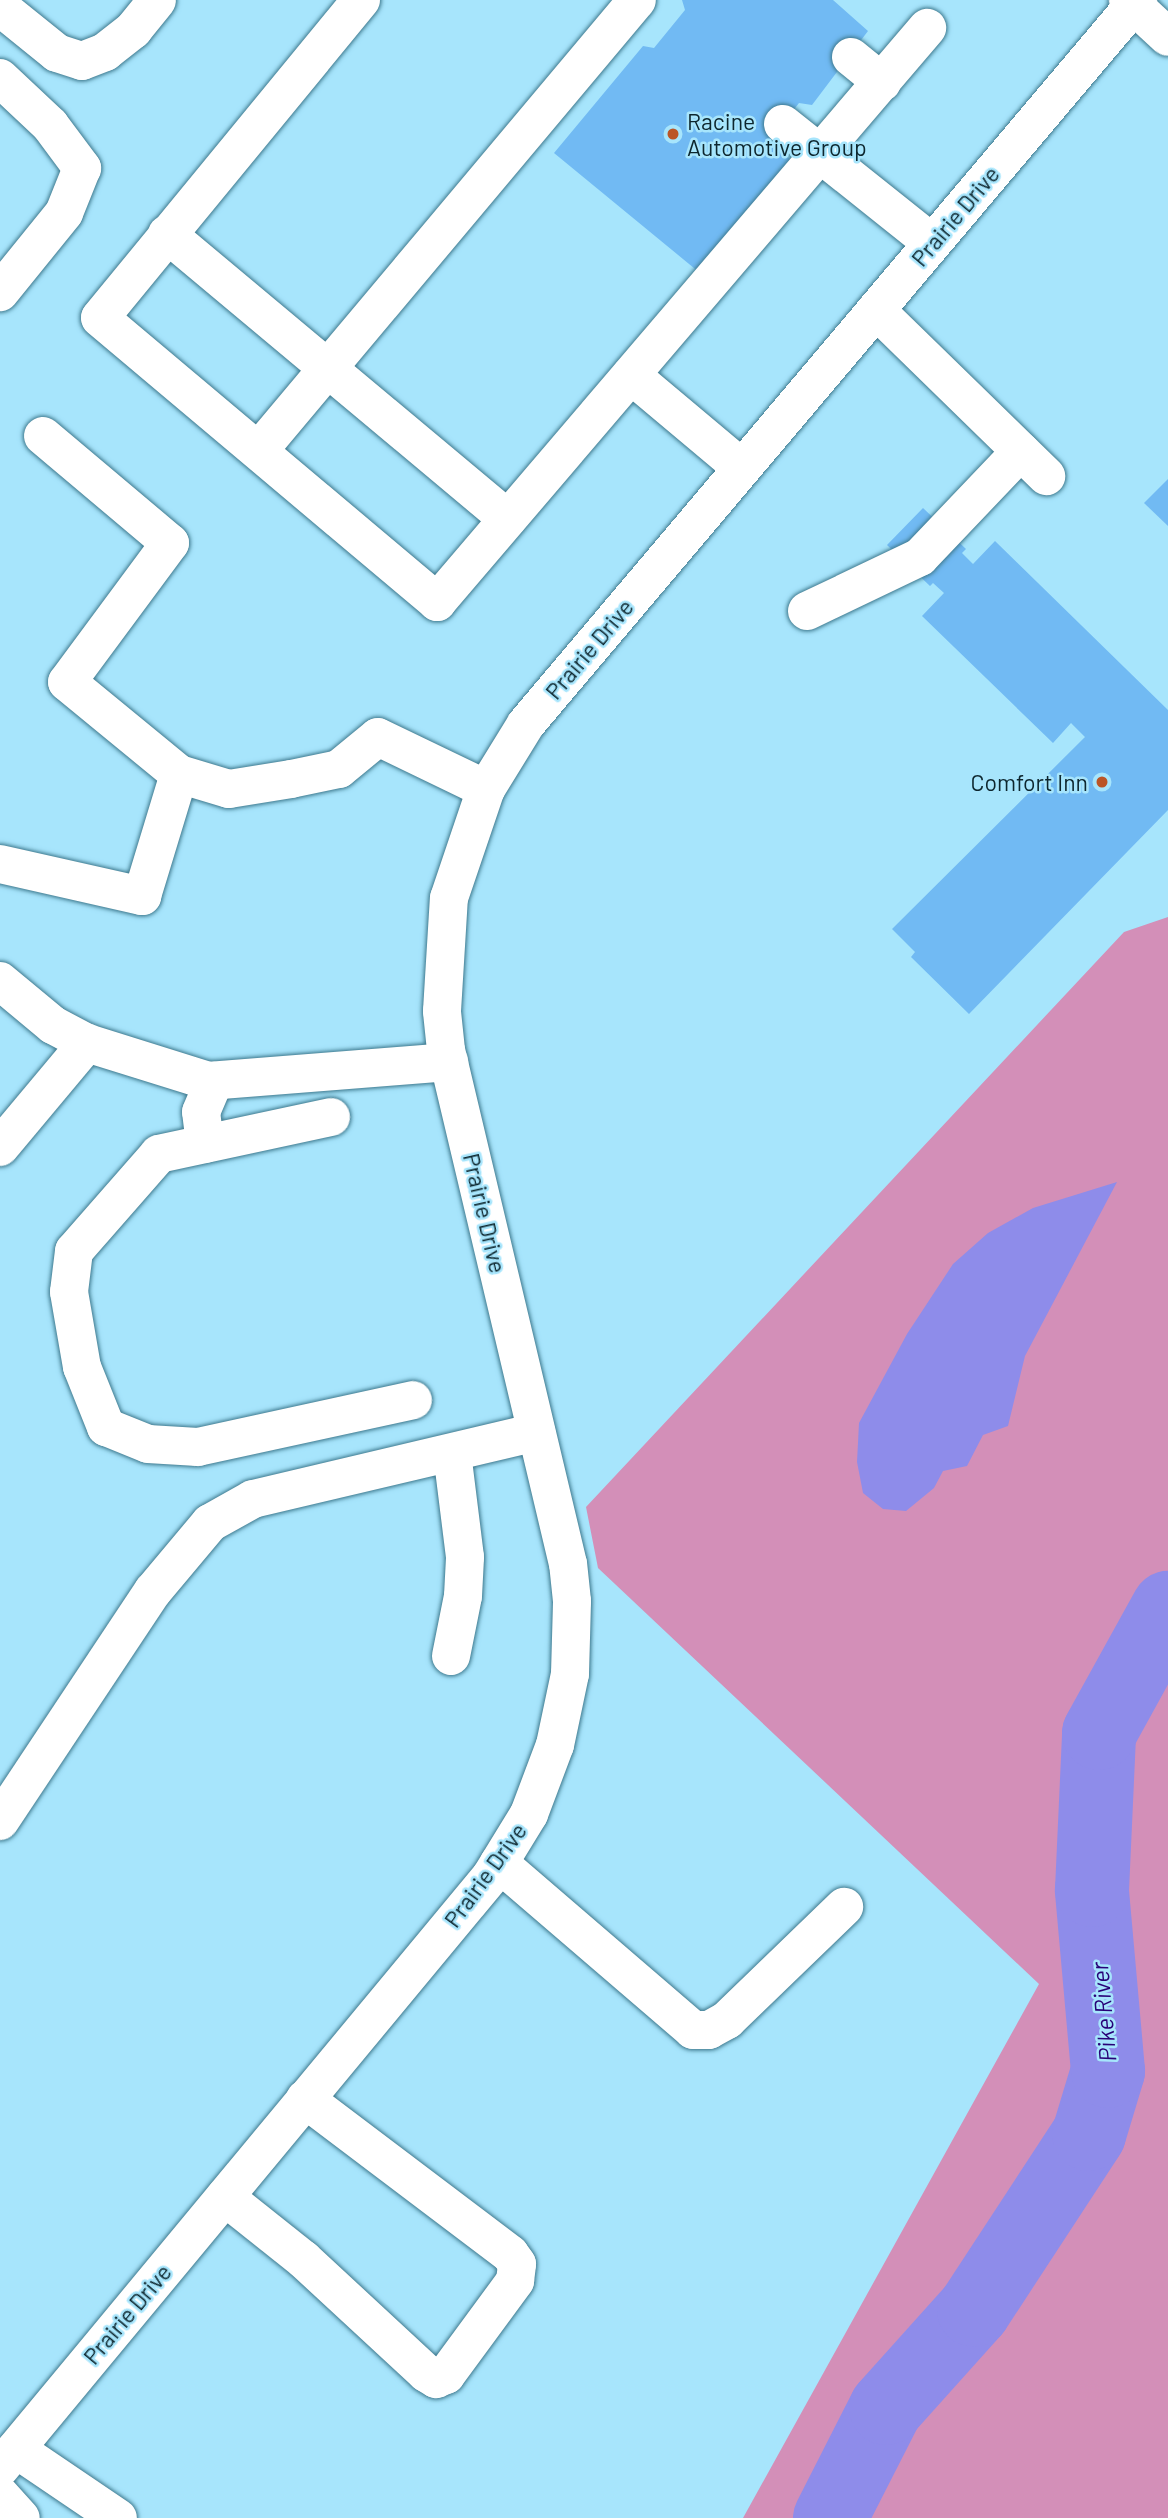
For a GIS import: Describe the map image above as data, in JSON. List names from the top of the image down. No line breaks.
{"streets":{"street":["Prairie Drive"]},"water":["Pike River"],"places":["Racine Automotive Group","Comfort Inn"]}
